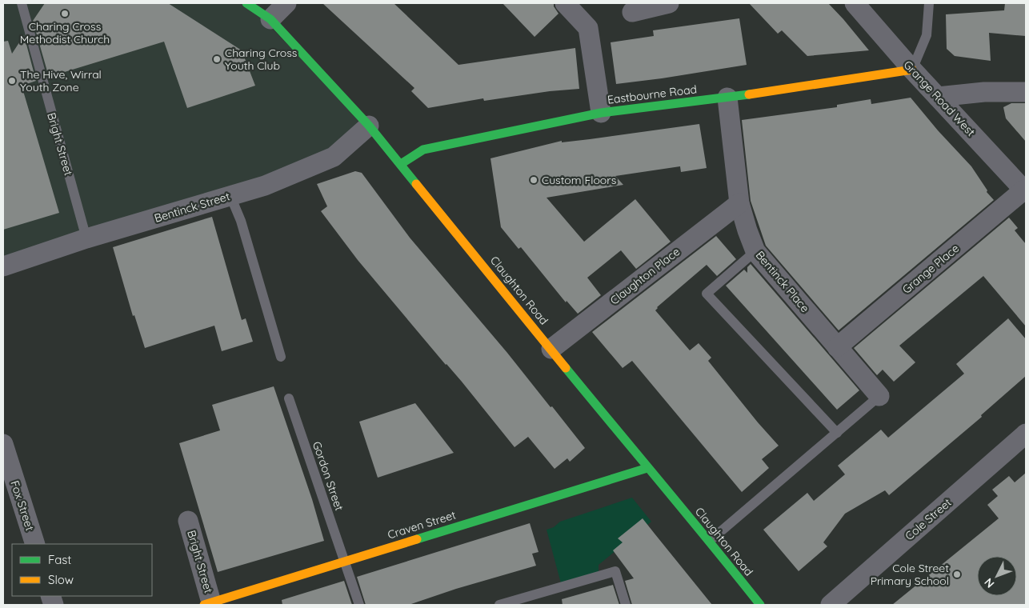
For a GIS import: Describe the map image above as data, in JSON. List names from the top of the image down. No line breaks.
{"streets":{"street":["Eastbourne Road","Grange Road West","Bright Street","Bentinck Street","Grange Place","Claughton Place","Bentinck Place","Claughton Road","Fox Street","Cole Street","Craven Street"],"lane":["Gordon Street"]},"crossings":[["Eastbourne Road","Grange Road West"],["Eastbourne Road","Bentinck Place"],["Eastbourne Road","Claughton Road"],["Grange Road West","Grange Place"],["Bright Street","Bentinck Street"],["Bright Street","Craven Street"],["Bentinck Street","Claughton Road"],["Grange Place","Bentinck Place"],["Claughton Place","Bentinck Place"],["Claughton Place","Claughton Road"],["Claughton Road","Craven Street"],["Gordon Street","Craven Street"]],"places":["Charing Cross Methodist Church","Charing Cross Youth Club","The Hive, Wirral Youth Zone","Custom Floors","Cole Street Primary School"],"legend":["Fast","Slow"],"north":"bottom left"}
